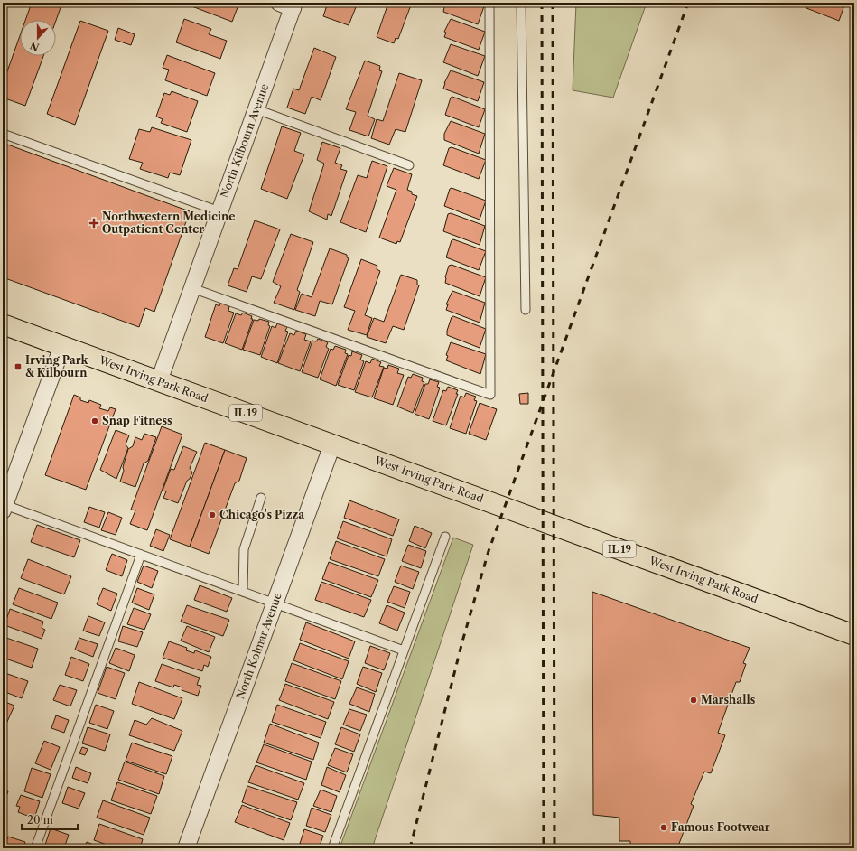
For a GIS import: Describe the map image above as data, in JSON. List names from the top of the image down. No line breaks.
{"streets":{"main road":["West Irving Park Road","IL 19"],"street":["North Kilbourn Avenue","North Kolmar Avenue"]},"crossings":[["North Kilbourn Avenue","West Irving Park Road"],["West Irving Park Road","North Kolmar Avenue"]],"places":{"health":["Northwestern Medicine Outpatient Center"],"transit":["Irving Park & Kilbourn"],"other":["Snap Fitness","Chicago's Pizza","Marshalls","Famous Footwear"]},"scale_bar":"20 m","north":"bottom"}
